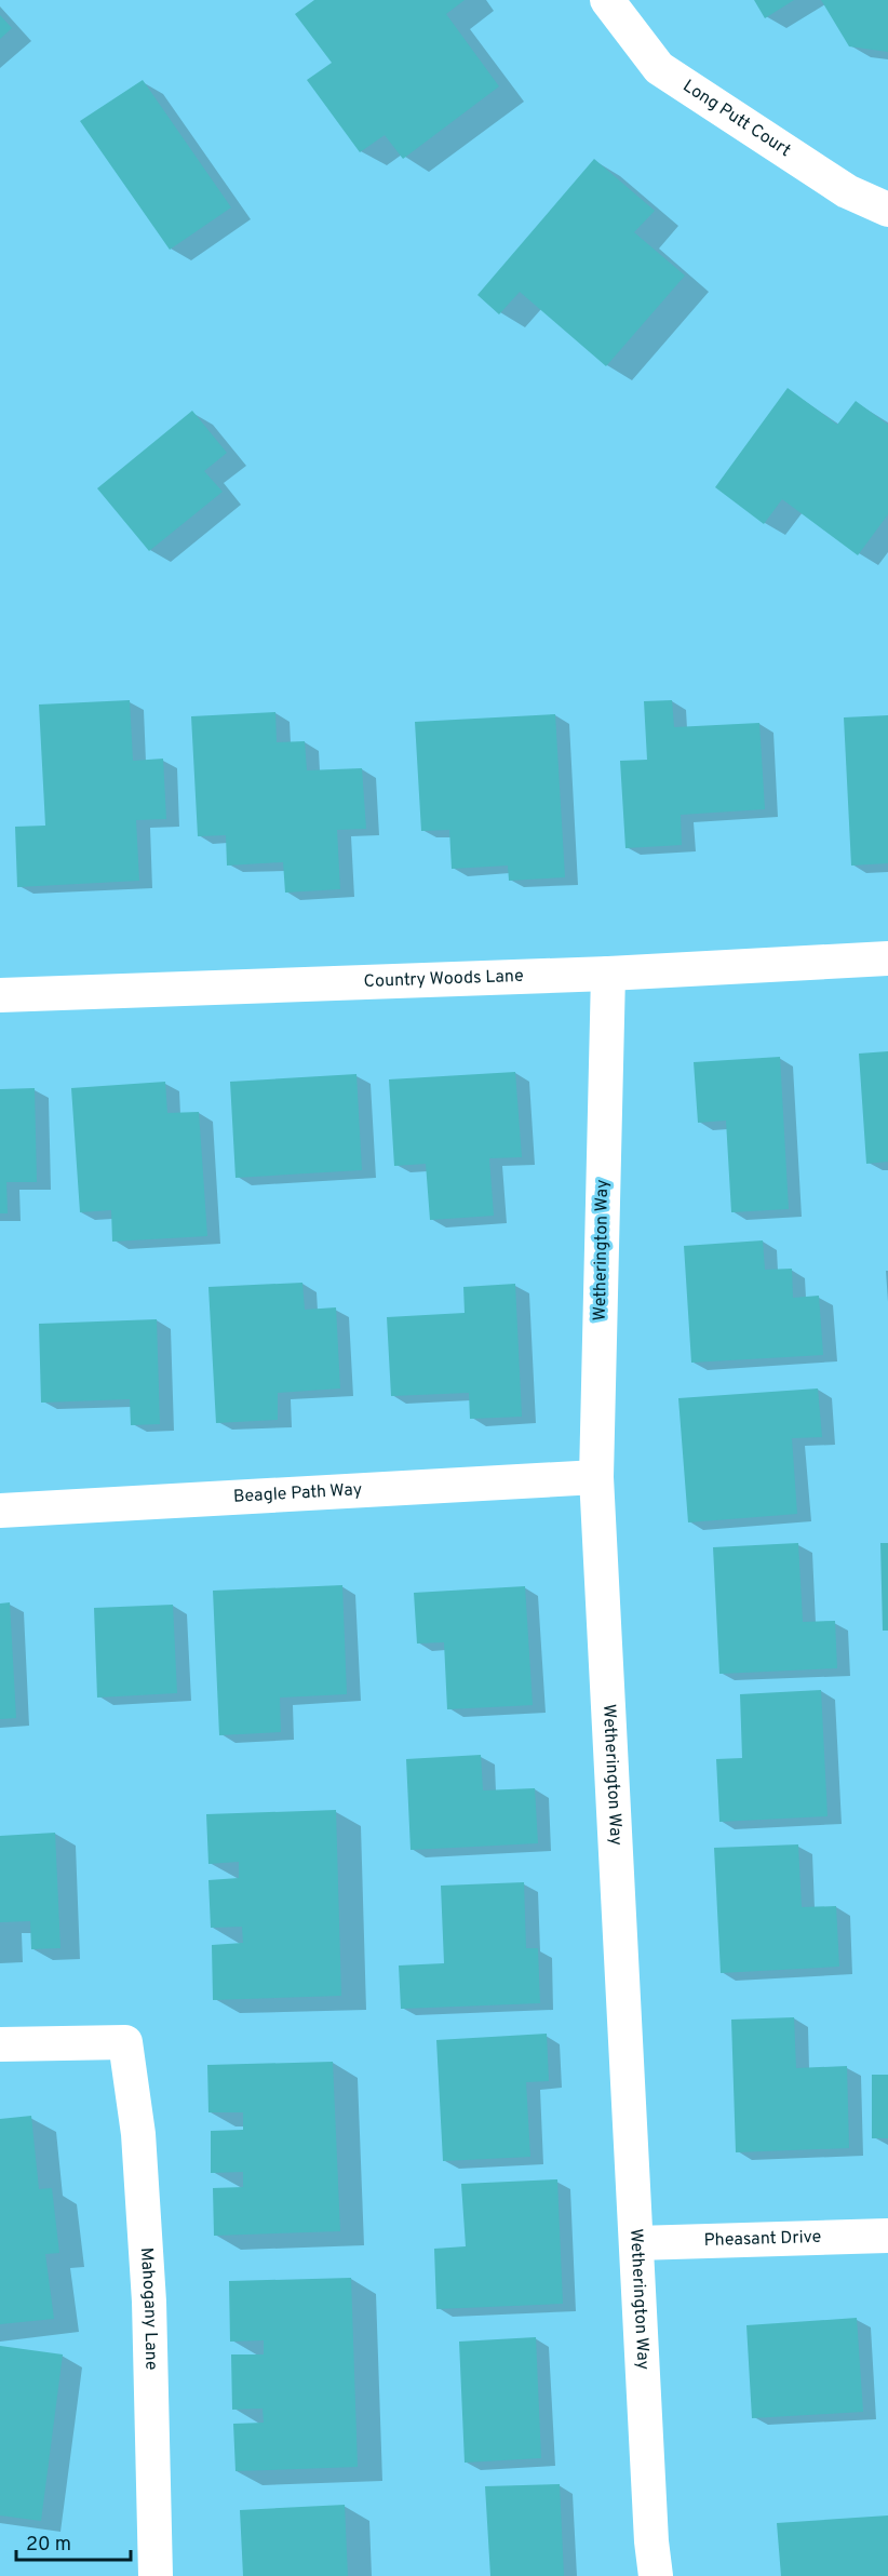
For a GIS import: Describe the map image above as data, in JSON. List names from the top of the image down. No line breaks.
{"streets":{"street":["Long Putt Court","Country Woods Lane","Wetherington Way","Beagle Path Way","Pheasant Drive","Mahogany Lane"]},"crossings":[["Country Woods Lane","Wetherington Way"],["Wetherington Way","Beagle Path Way"],["Wetherington Way","Pheasant Drive"]],"scale_bar":"20 m"}
